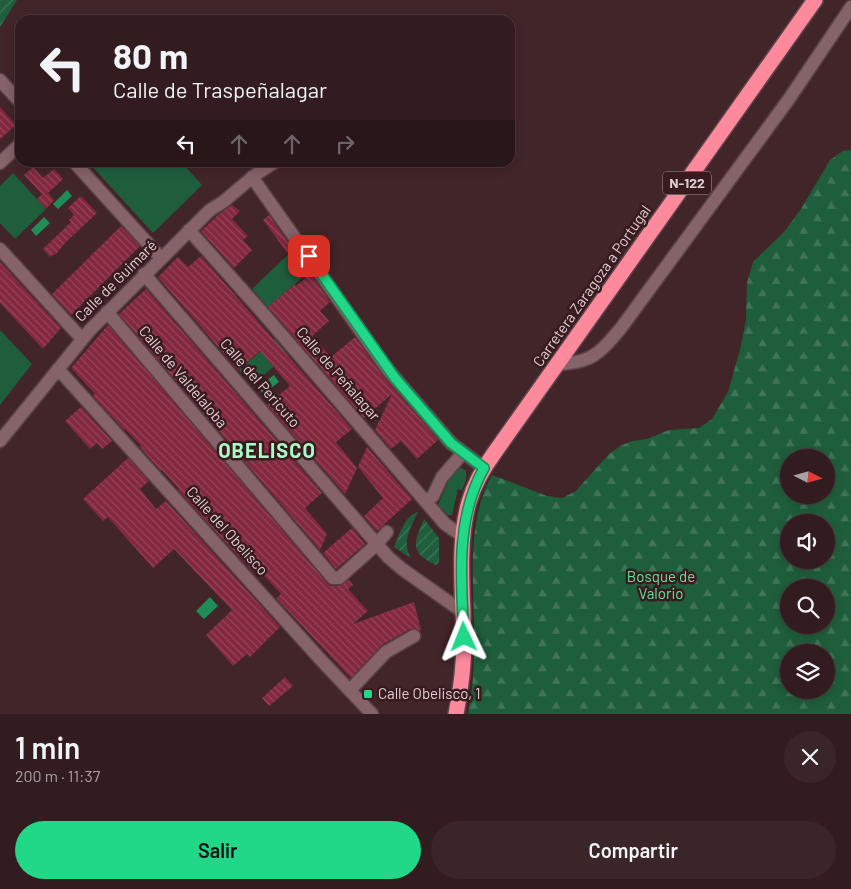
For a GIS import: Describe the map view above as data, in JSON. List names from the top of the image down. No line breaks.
{"streets":{"highway":["N-122","Carretera Zaragoza a Portugal"],"street":["Calle de Guimaré","Calle de Peñalagar","Calle de Valdelaloba","Calle del Pericuto","Calle del Obelisco"]},"crossings":[["N-122","Carretera Zaragoza a Portugal"],["N-122","Calle de Peñalagar"],["N-122","Calle del Pericuto"],["Calle de Guimaré","Calle de Peñalagar"],["Calle de Guimaré","Calle de Valdelaloba"],["Calle de Guimaré","Calle del Pericuto"],["Calle de Guimaré","Calle del Obelisco"],["Calle de Valdelaloba","Calle del Pericuto"]],"districts":["OBELISCO"],"parks":["Bosque de Valorio"],"places":{"transit":["Calle Obelisco, 1"]},"north":"right","page":{"turn":["80 m","Calle de Traspeñalagar"],"heading":["1 min","200 m · 11:37"],"buttons":["Salir","Compartir"]}}
